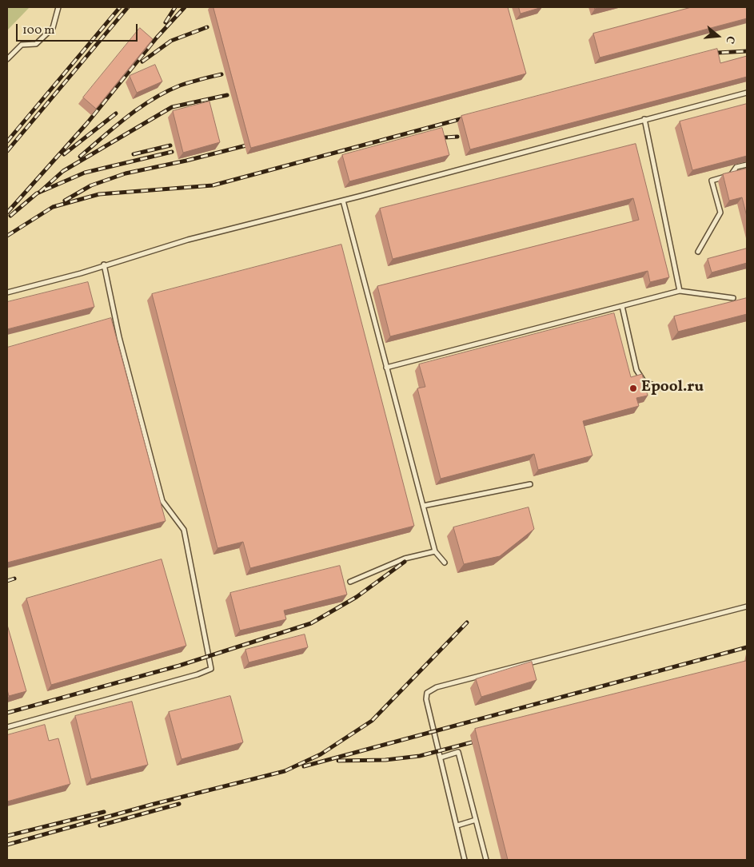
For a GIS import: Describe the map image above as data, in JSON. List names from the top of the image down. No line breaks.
{"places":["Epool.ru"],"scale_bar":"100 m","north":"right"}
